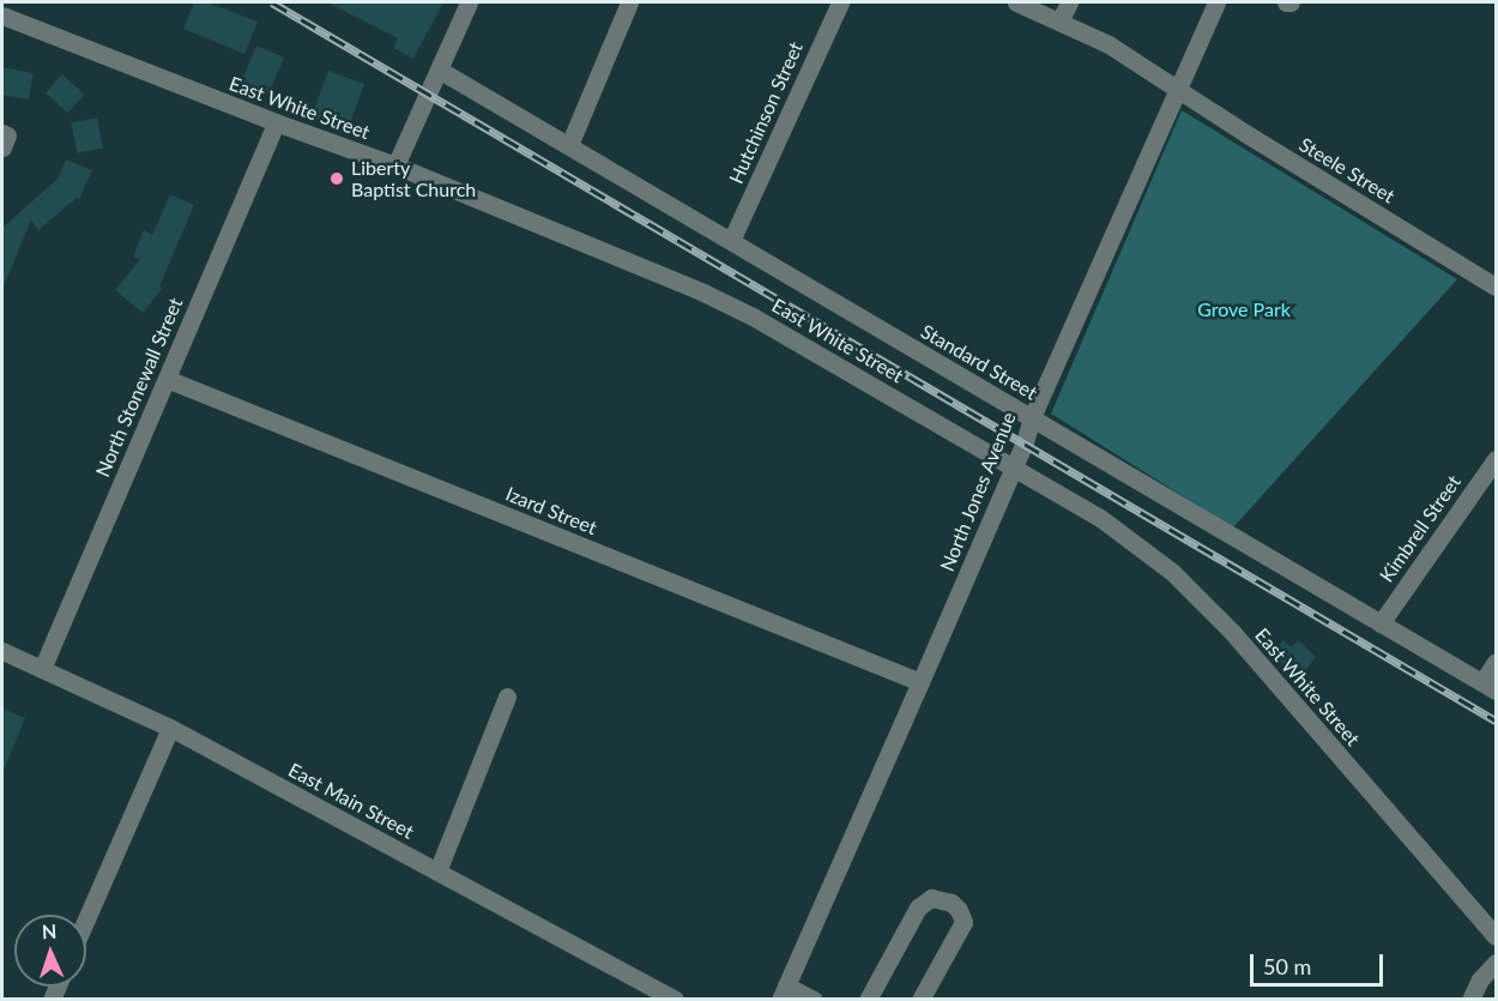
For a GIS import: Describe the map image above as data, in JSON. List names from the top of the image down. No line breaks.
{"streets":{"street":["East White Street","Hutchinson Street","Steele Street","Standard Street","North Stonewall Street","North Jones Avenue","Izard Street","Kimbrell Street","East Main Street"]},"crossings":[["East White Street","North Stonewall Street"],["East White Street","North Jones Avenue"],["Hutchinson Street","Standard Street"],["Steele Street","North Jones Avenue"],["Standard Street","North Jones Avenue"],["Standard Street","Kimbrell Street"],["North Stonewall Street","Izard Street"],["North Stonewall Street","East Main Street"],["North Jones Avenue","Izard Street"]],"parks":["Grove Park"],"places":["Liberty Baptist Church"],"scale_bar":"50 m","north":"top"}
